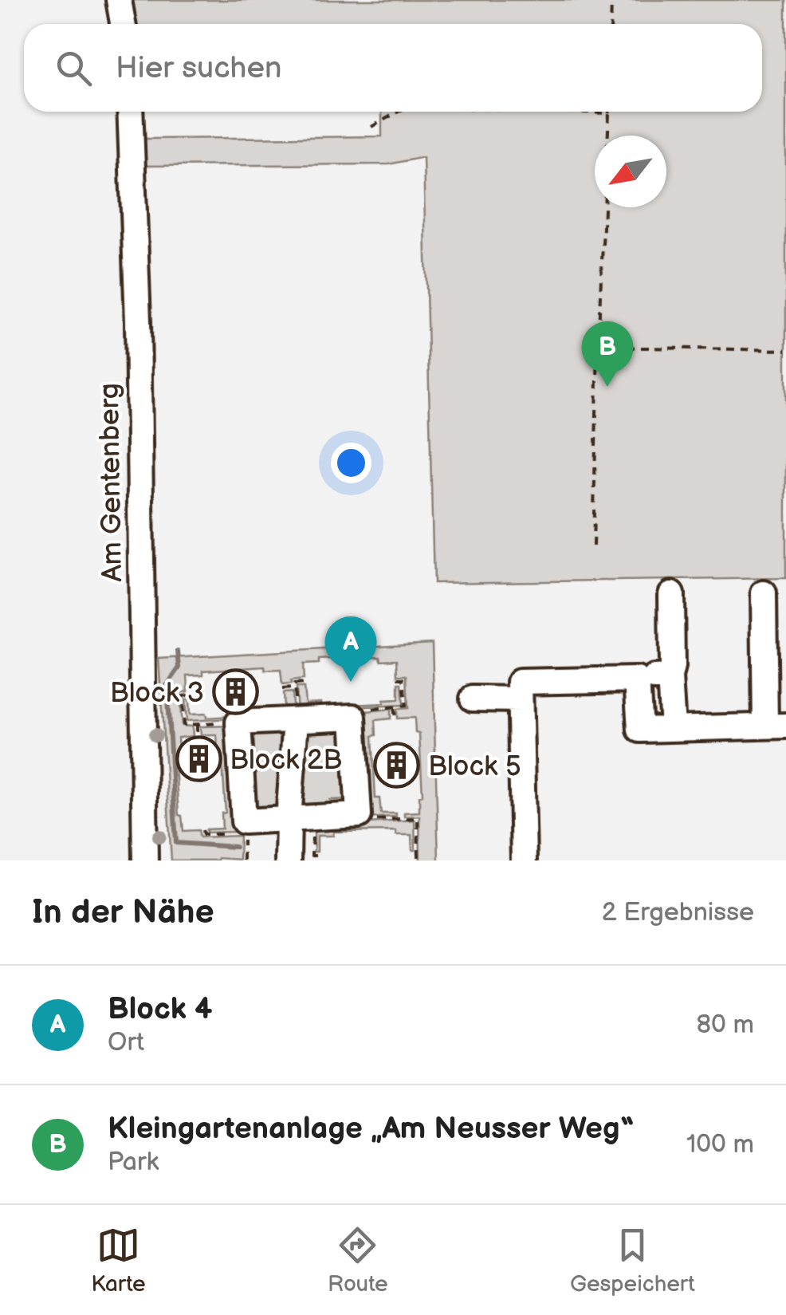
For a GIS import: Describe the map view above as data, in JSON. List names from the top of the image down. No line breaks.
{"streets":{"street":["Am Gentenberg"]},"places":{"building":["Block 3","Block 2B","Block 5"]},"north":"bottom left","page":{"search":"Hier suchen","pins":["B","A"],"heading":["In der Nähe","2 Ergebnisse"],"list":[{"mark":"A","name":"Block 4","note":"Ort","value":"80 m"},{"mark":"B","name":"Kleingartenanlage „Am Neusser Weg“","note":"Park","value":"100 m"}],"nav":["Karte","Route","Gespeichert"]}}
